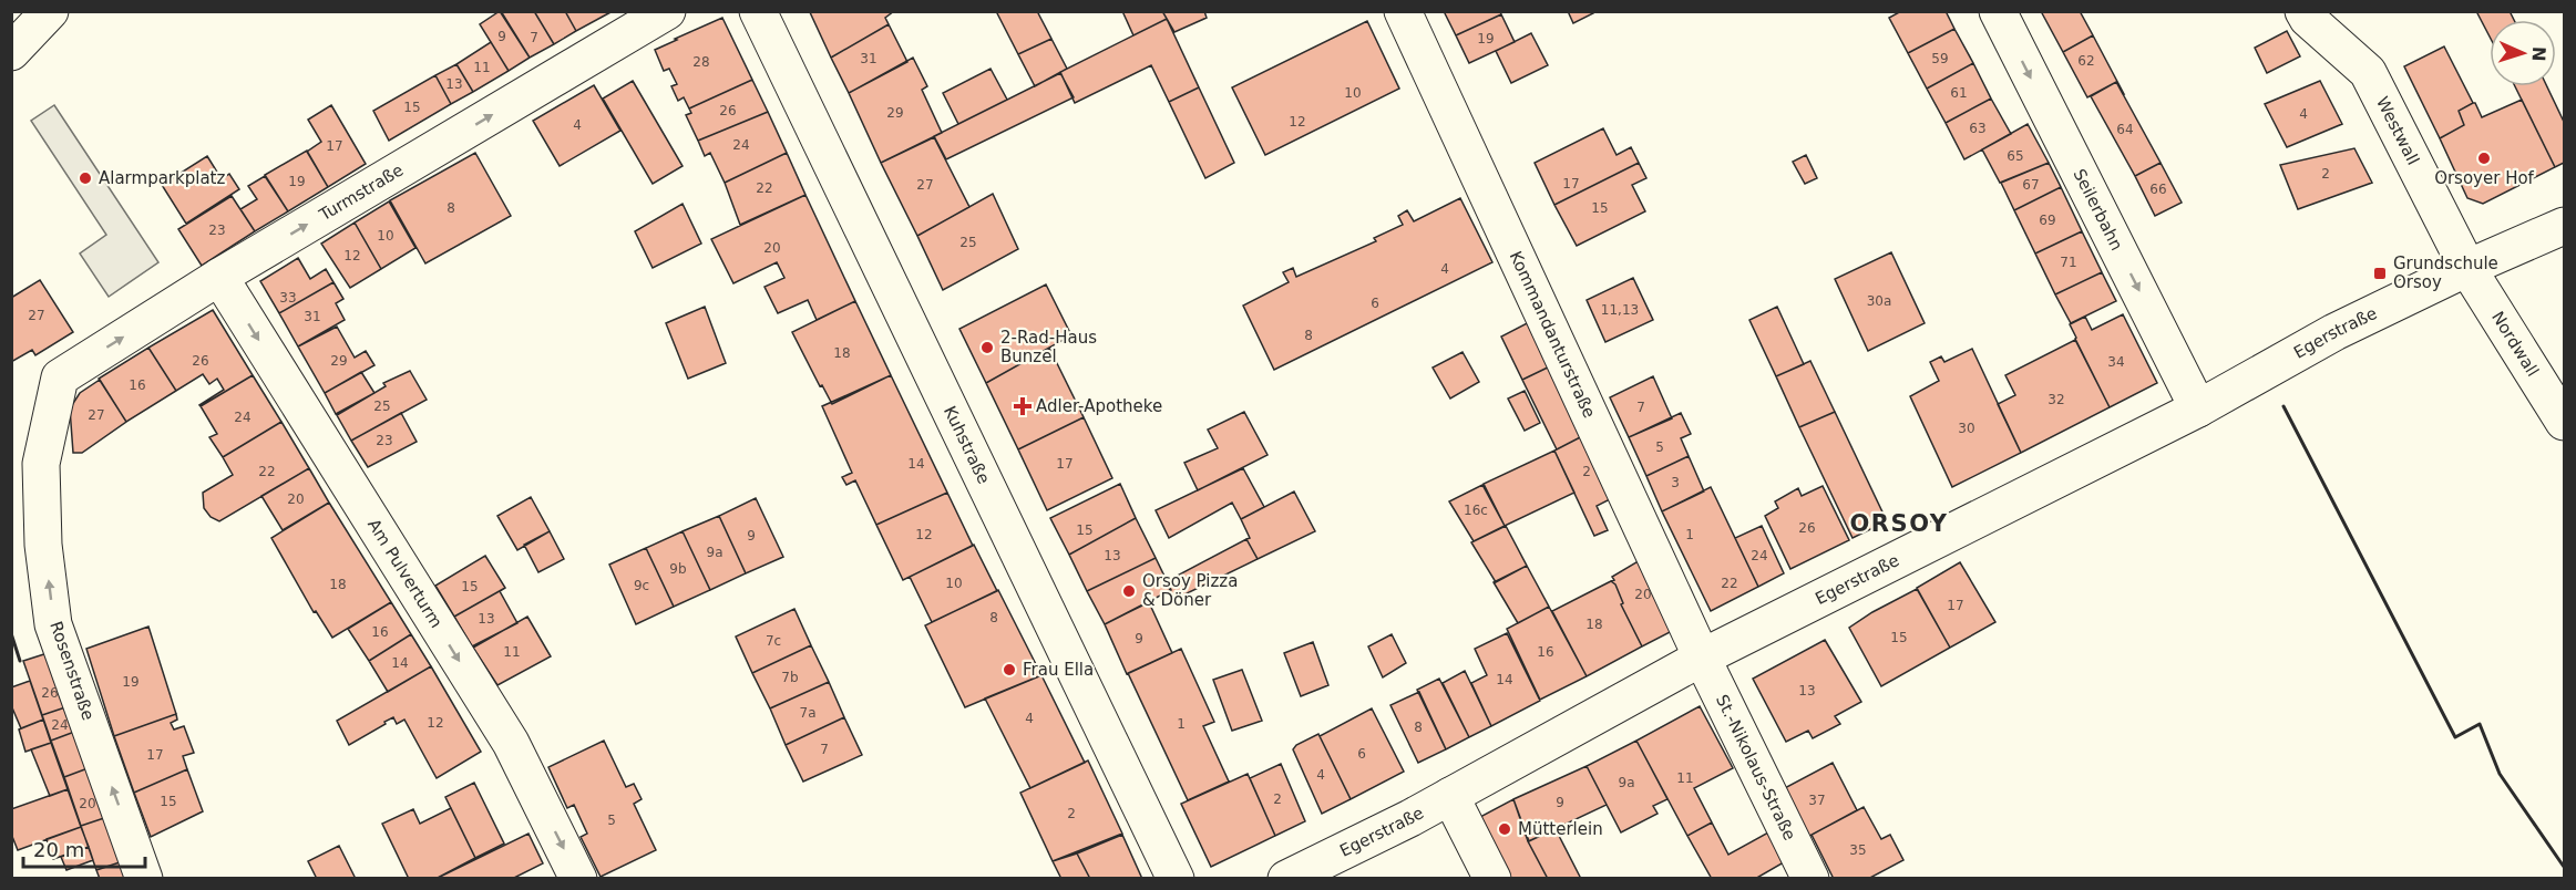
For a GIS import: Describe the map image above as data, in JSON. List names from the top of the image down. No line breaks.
{"streets":{"street":["Westwall","Turmstraße","Seilerbahn","Egerstraße","Kommandanturstraße","Nordwall","Kuhstraße","Am Pulverturm","Rosenstraße","St.-Nikolaus-Straße"]},"crossings":[["Westwall","Egerstraße"],["Westwall","Nordwall"],["Turmstraße","Am Pulverturm"],["Turmstraße","Rosenstraße"],["Seilerbahn","Egerstraße"],["Egerstraße","Kommandanturstraße"],["Egerstraße","Nordwall"],["Egerstraße","St.-Nikolaus-Straße"],["Kommandanturstraße","St.-Nikolaus-Straße"]],"one_way":["Turmstraße","Seilerbahn","Am Pulverturm","Rosenstraße"],"districts":["ORSOY"],"places":{"other":["Orsoyer Hof","Alarmparkplatz","2-Rad-Haus Bunzel","Orsoy Pizza & Döner","Frau Ella","Mütterlein"],"transit":["Grundschule Orsoy"],"health":["Adler-Apotheke"]},"house_numbers":["9","7","19","31","59","62","28","11","13","10","61","15","26","29","4","12","4","63","64","24","17","65","2","19","17","27","67","22","66","8","15","69","23","10","25","20","12","71","4","33","30a","6","11,13","27","31","8","18","26","29","34","16","32","25","7","27","24","30","23","5","14","17","22","2","3","20","16c","26","15","12","1","9","9a","13","24","9b","10","22","18","9c","15","20","17","8","13","18","16","15","9","7c","11","16","14","7b","14","19","13","26","7a","4","12","1","24","8","7","6","17","4","11","9a","2","37","15","9","20","2","5","35"],"scale_bar":"20 m","north":"right"}
